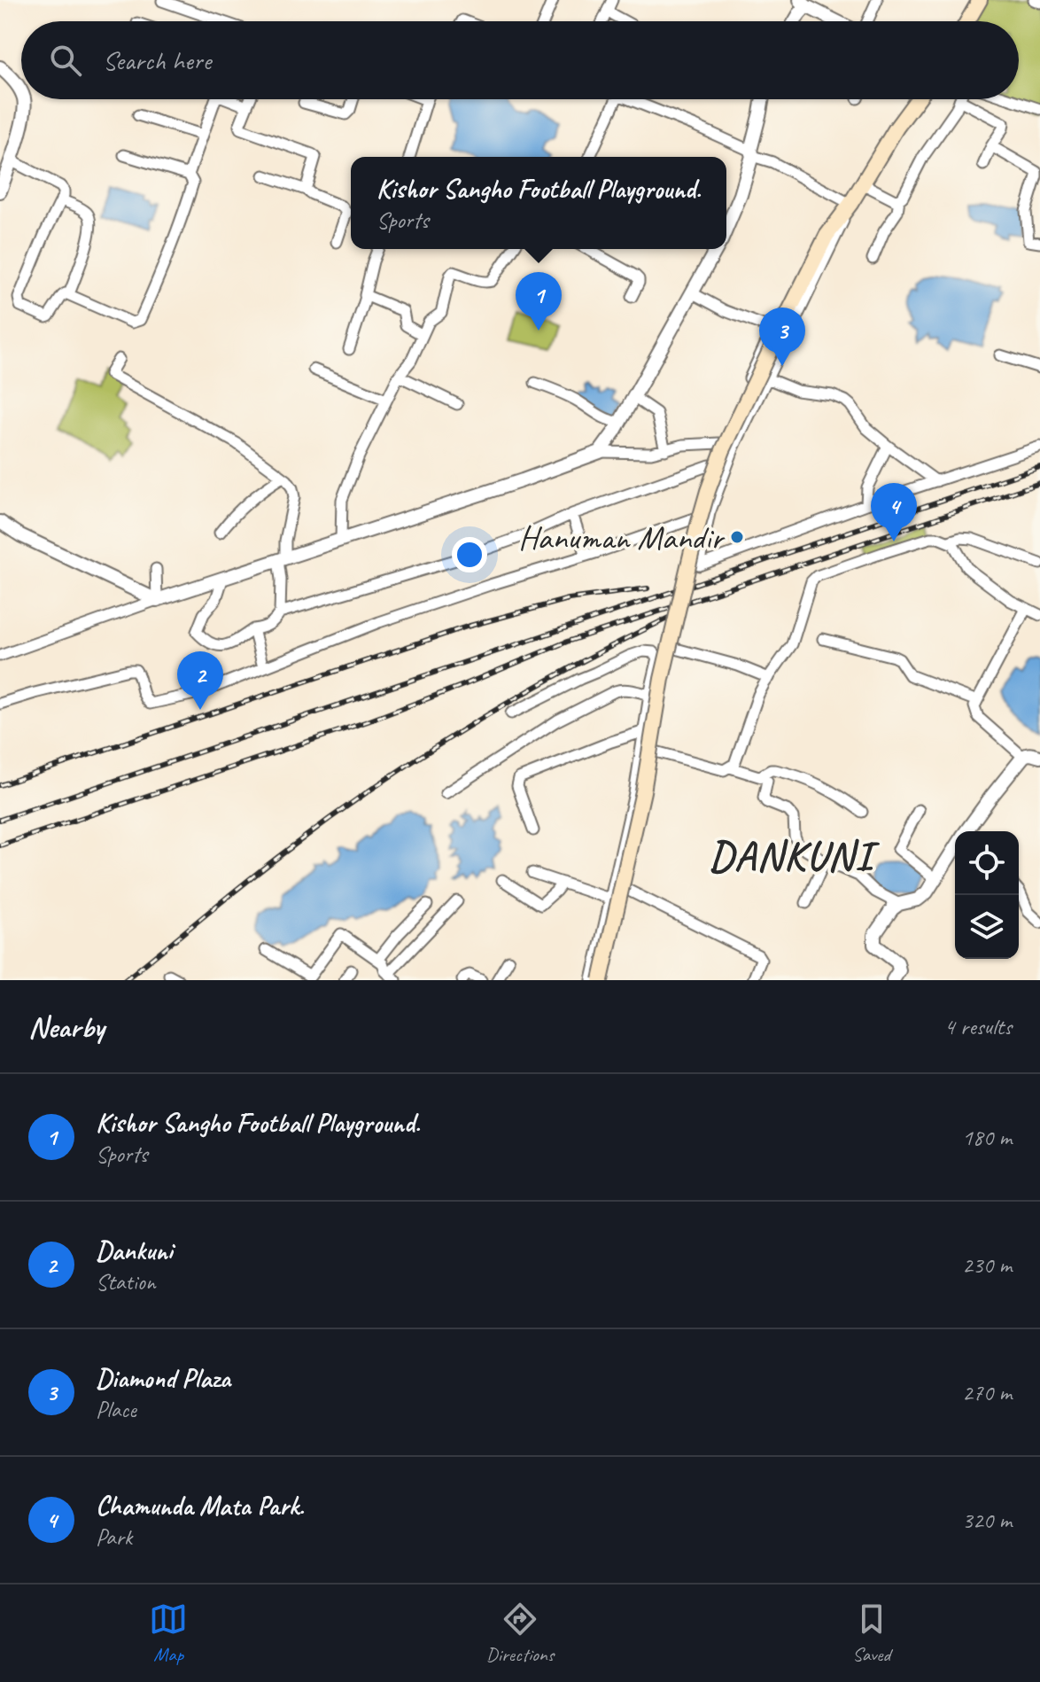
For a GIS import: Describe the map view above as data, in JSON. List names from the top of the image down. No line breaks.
{"districts":["DANKUNI"],"places":["Hanuman Mandir"],"page":{"search":"Search here","popup":["Kishor Sangho Football Playground.","Sports"],"pins":["1","3","4","2"],"heading":["Nearby","4 results"],"list":[{"mark":"1","name":"Kishor Sangho Football Playground.","note":"Sports","value":"180 m"},{"mark":"2","name":"Dankuni","note":"Station","value":"230 m"},{"mark":"3","name":"Diamond Plaza","note":"Place","value":"270 m"},{"mark":"4","name":"Chamunda Mata Park.","note":"Park","value":"320 m"}],"nav":["Map","Directions","Saved"]}}
